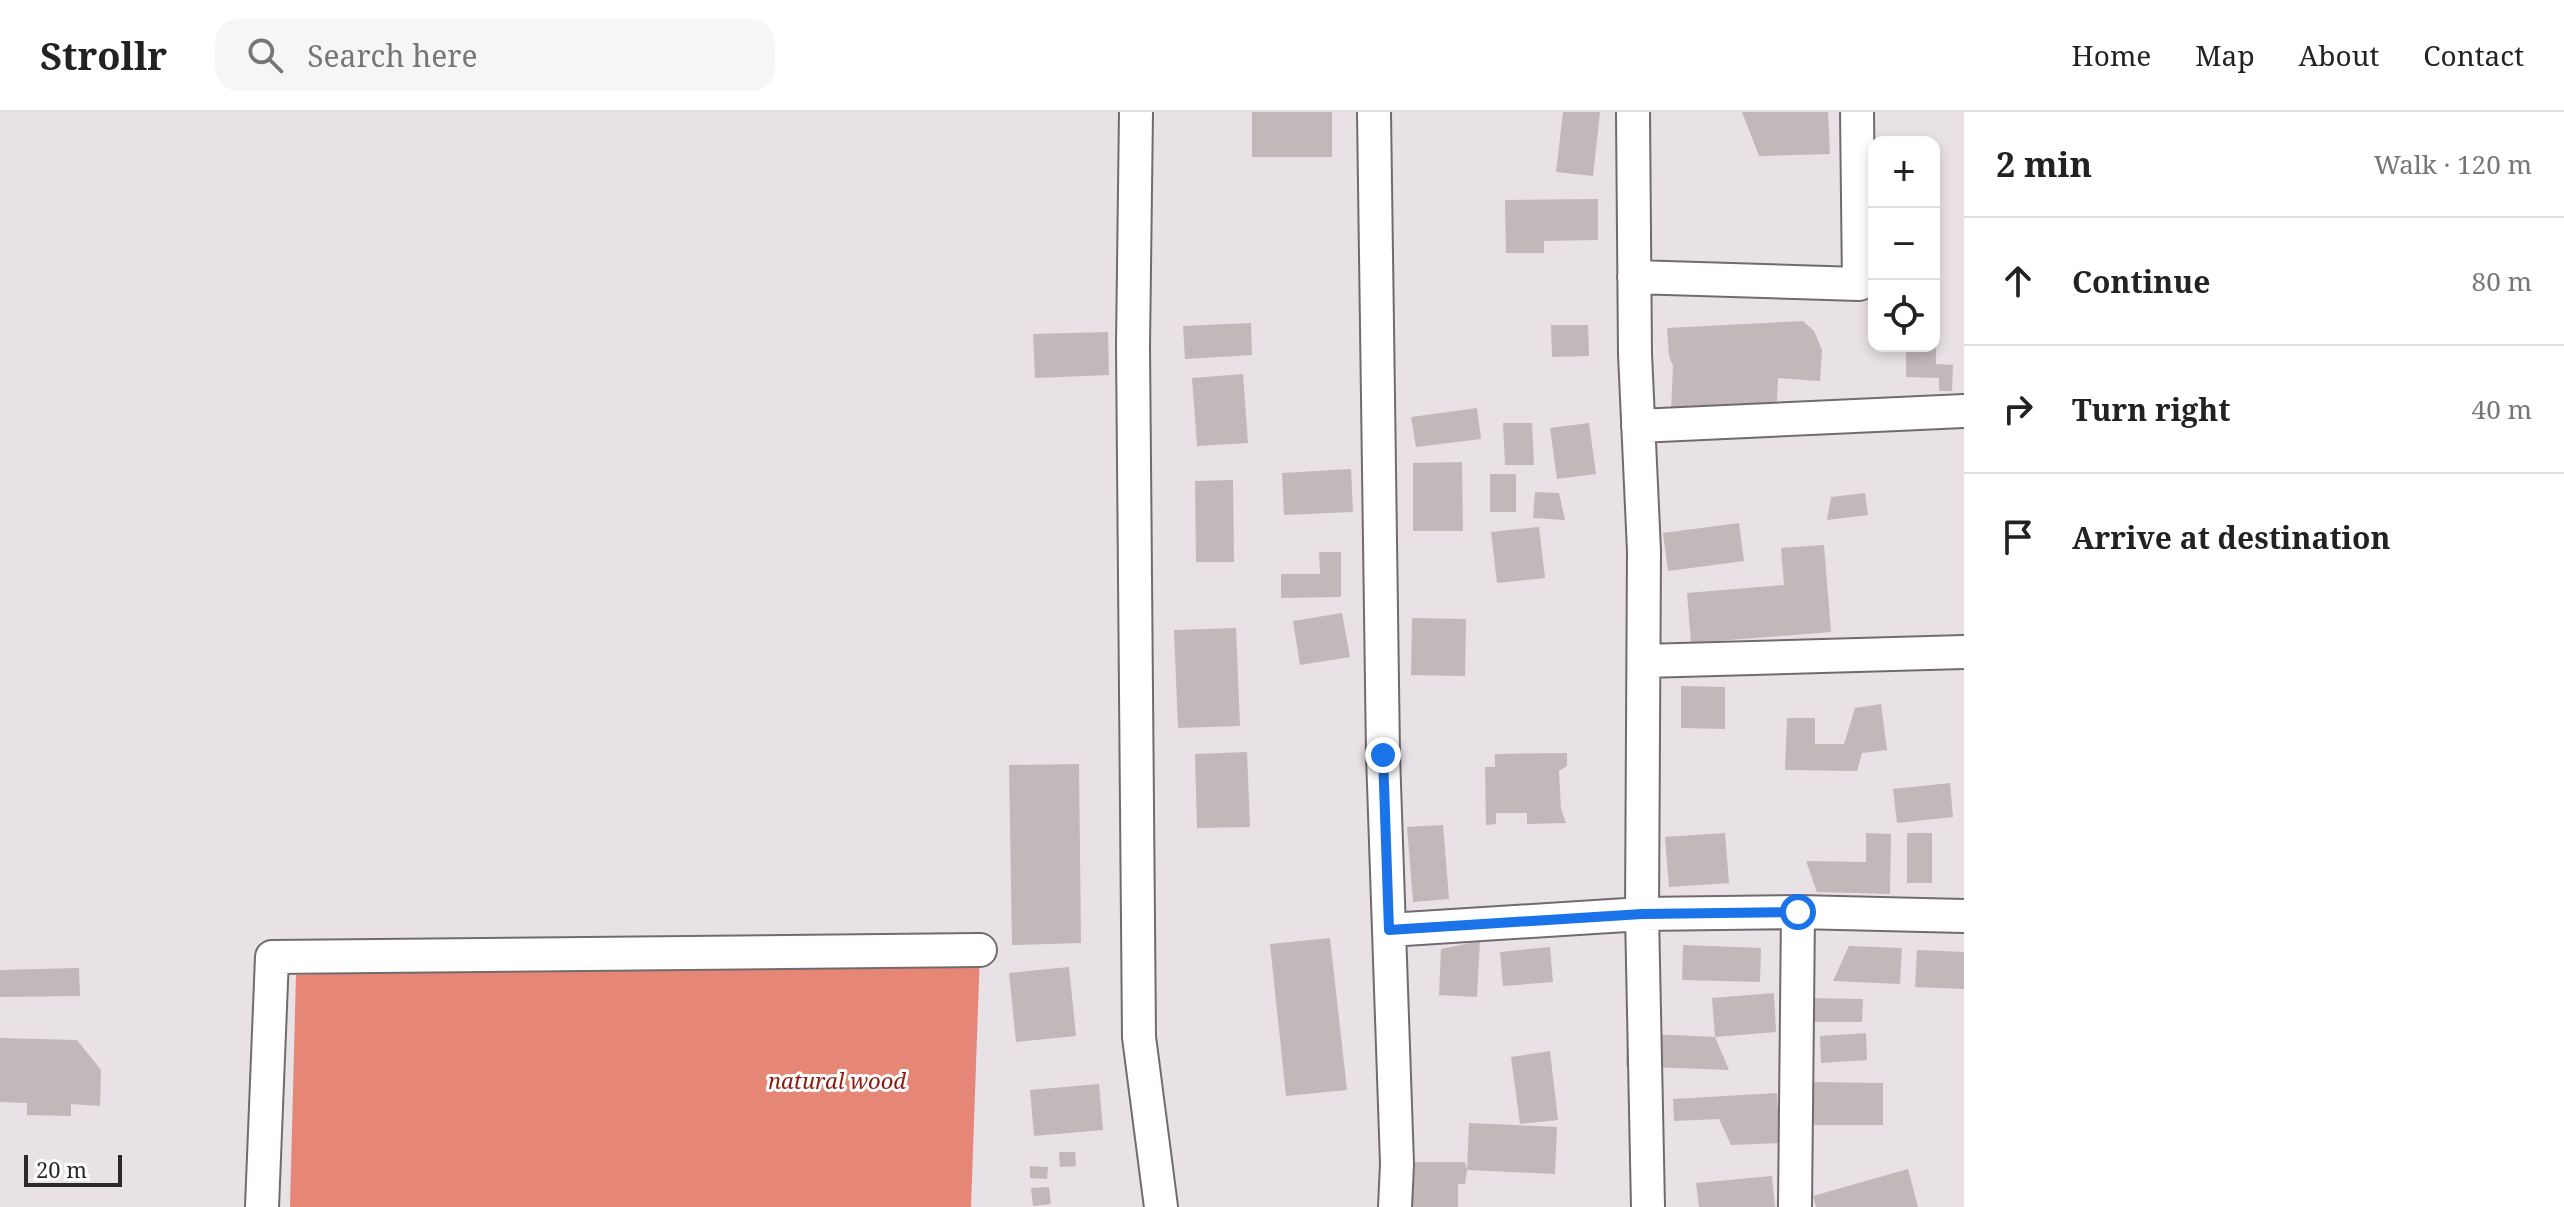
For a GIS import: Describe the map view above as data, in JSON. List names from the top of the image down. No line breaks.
{"parks":["natural wood"],"scale_bar":"20 m","page":{"header":"Strollr","search":"Search here","nav":["Home","Map","About","Contact"],"heading":["2 min","Walk · 120 m"],"map_buttons":["+","−"],"list":[["Continue","80 m"],["Turn right","40 m"],"Arrive at destination"],"scale":"20 m"}}
